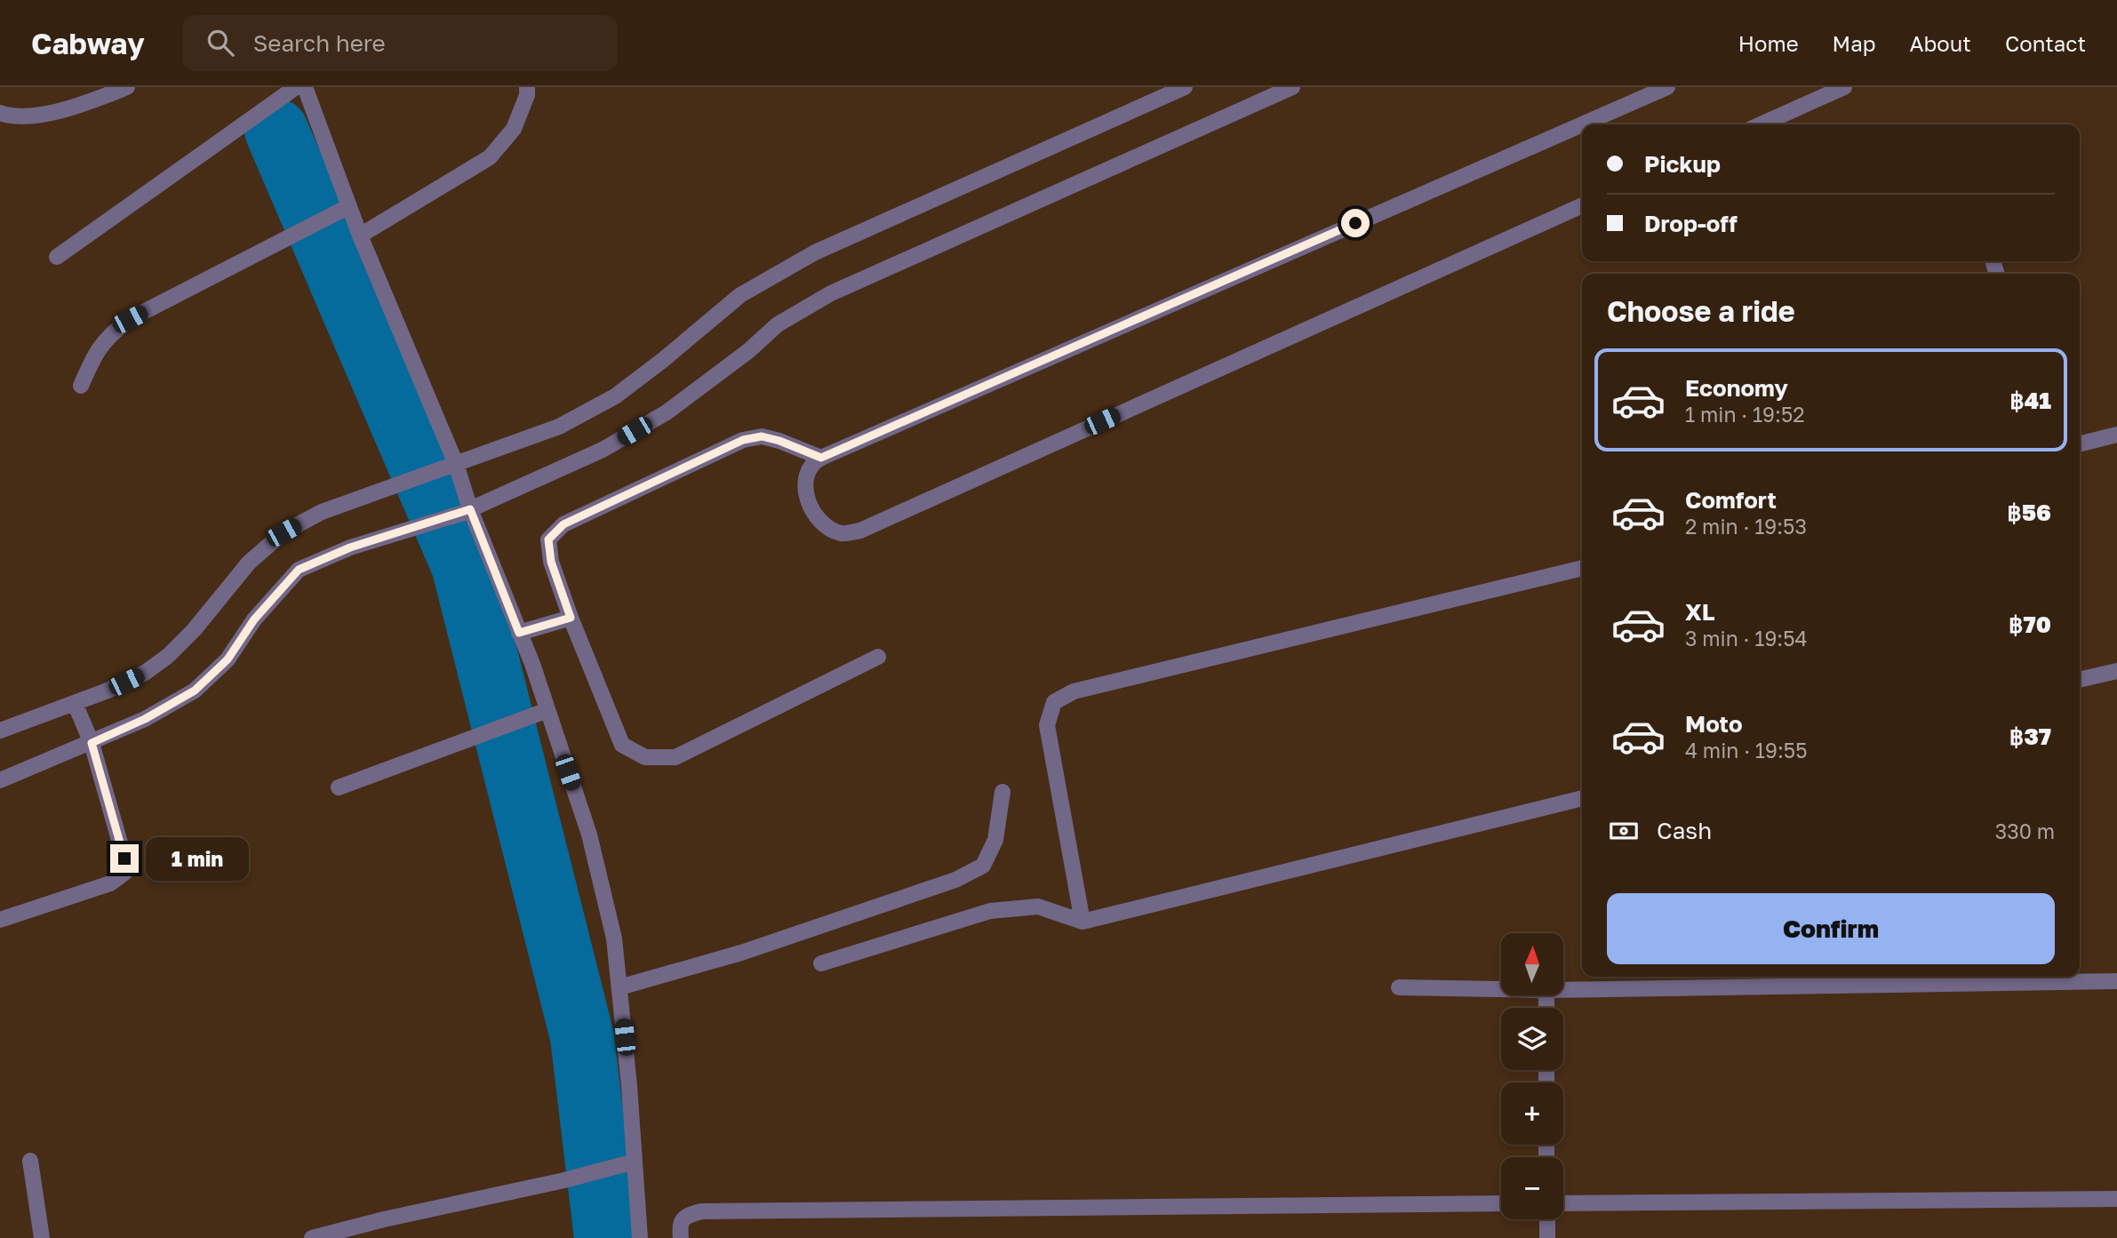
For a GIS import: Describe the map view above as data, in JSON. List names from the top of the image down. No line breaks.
{"north":"top","page":{"header":"Cabway","search":"Search here","nav":["Home","Map","About","Contact"],"banner":["Pickup","Drop-off"],"heading":"Choose a ride","list":[{"name":"Economy","note":"1 min · 19:52","value":"฿41"},{"name":"Comfort","note":"2 min · 19:53","value":"฿56"},{"name":"XL","note":"3 min · 19:54","value":"฿70"},{"name":"Moto","note":"4 min · 19:55","value":"฿37"}],"pay":["Cash","330 m"],"bubble":"1 min","buttons":"Confirm","map_buttons":["+","−"]}}
